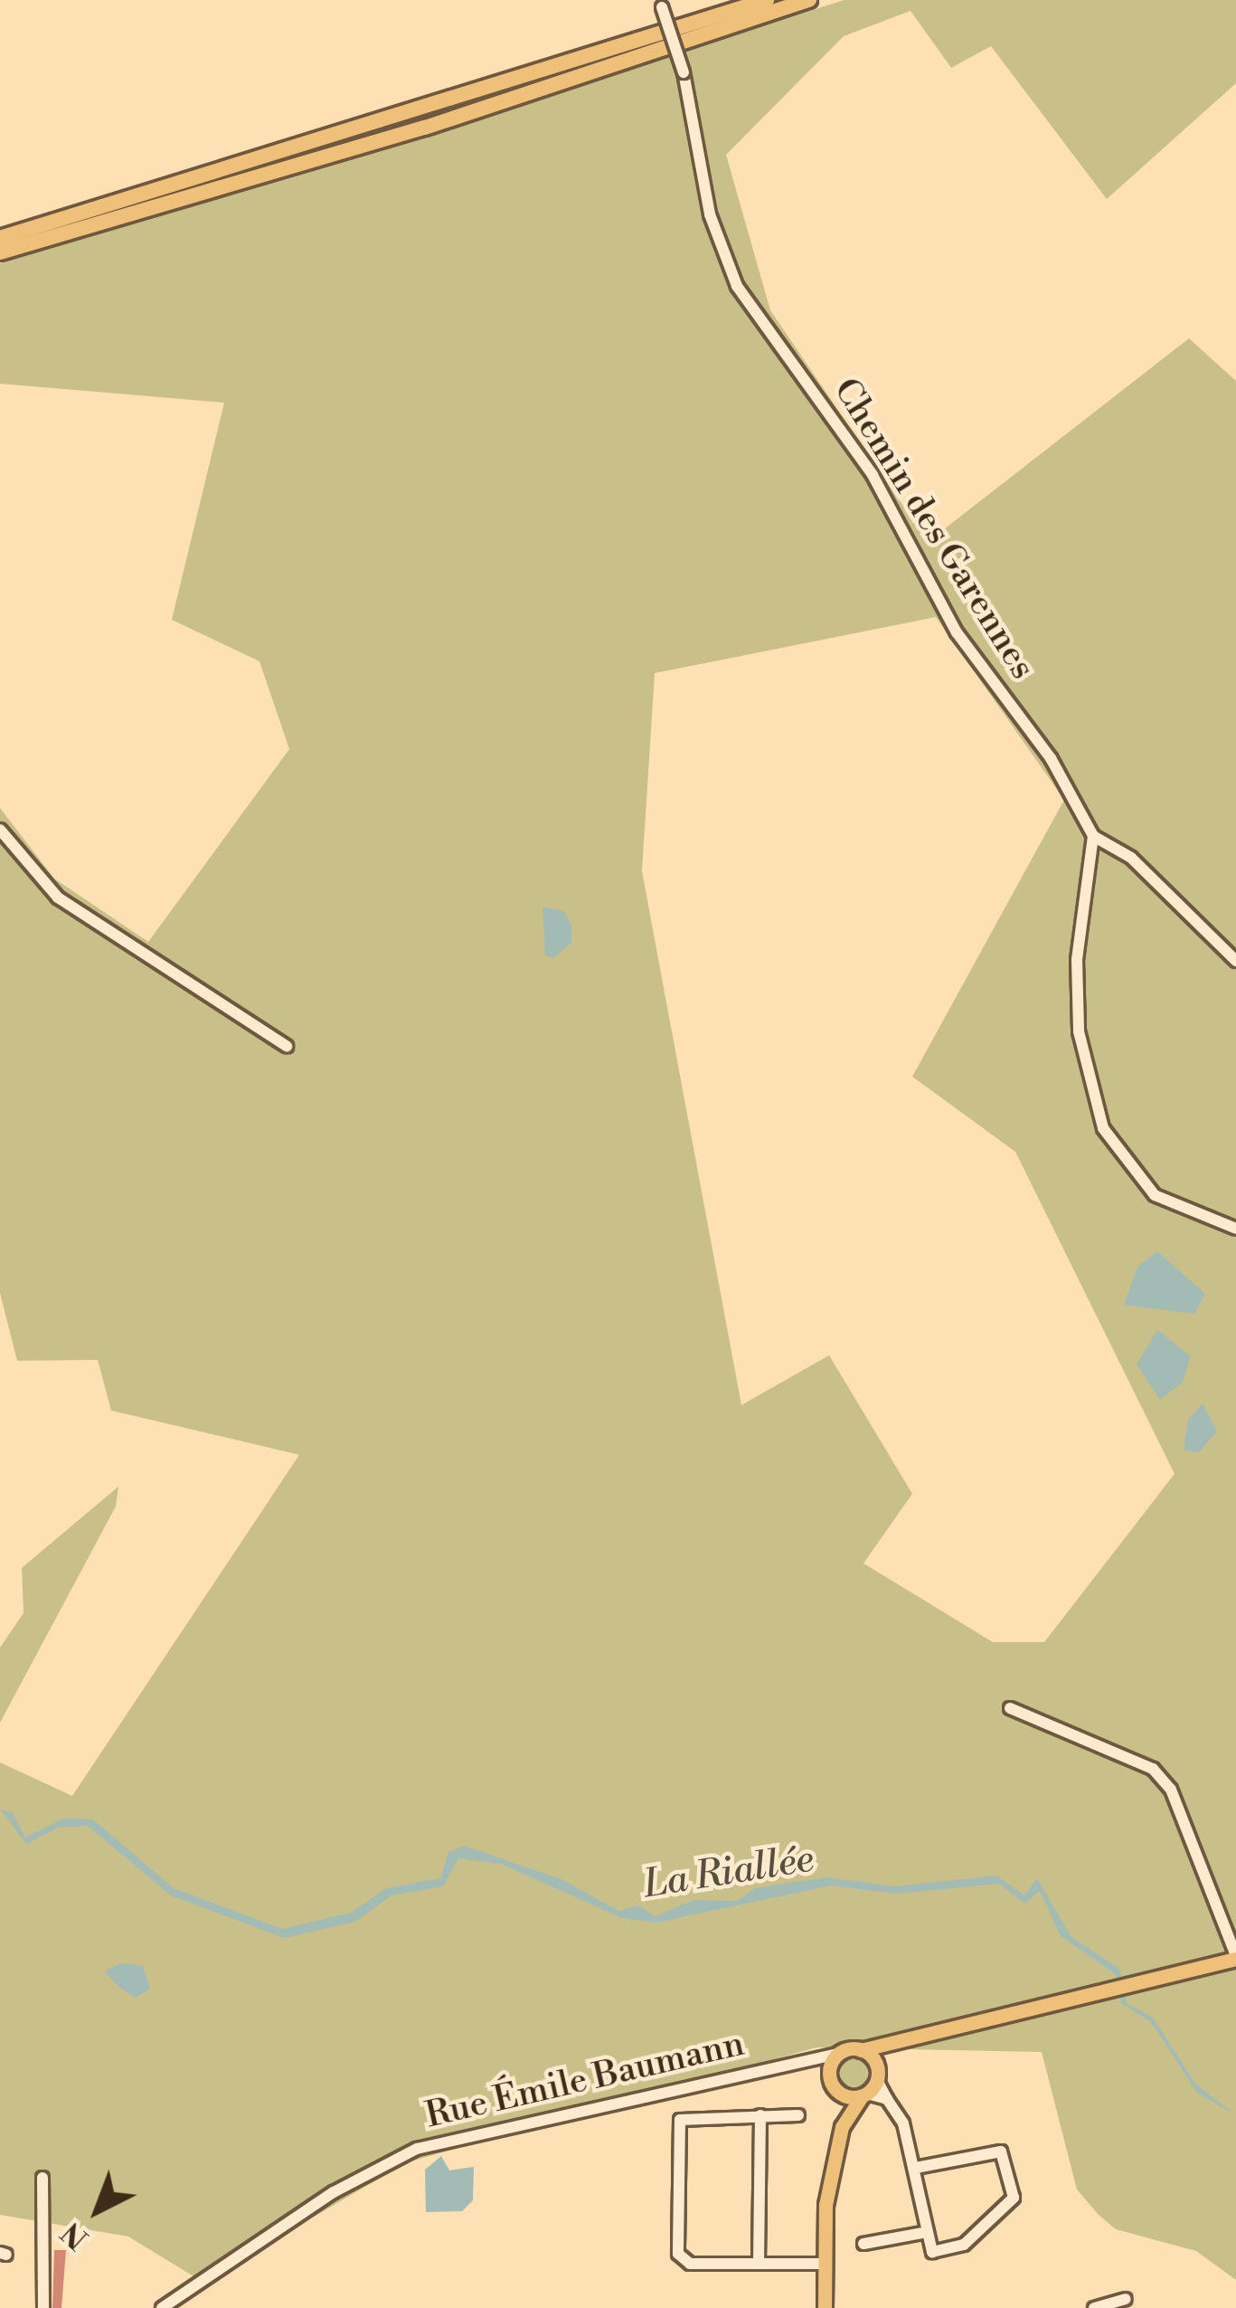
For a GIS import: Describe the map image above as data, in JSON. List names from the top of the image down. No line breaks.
{"streets":{"street":["Chemin des Garennes","Rue Émile Baumann"]},"water":["La Riallée"],"north":"bottom left"}
